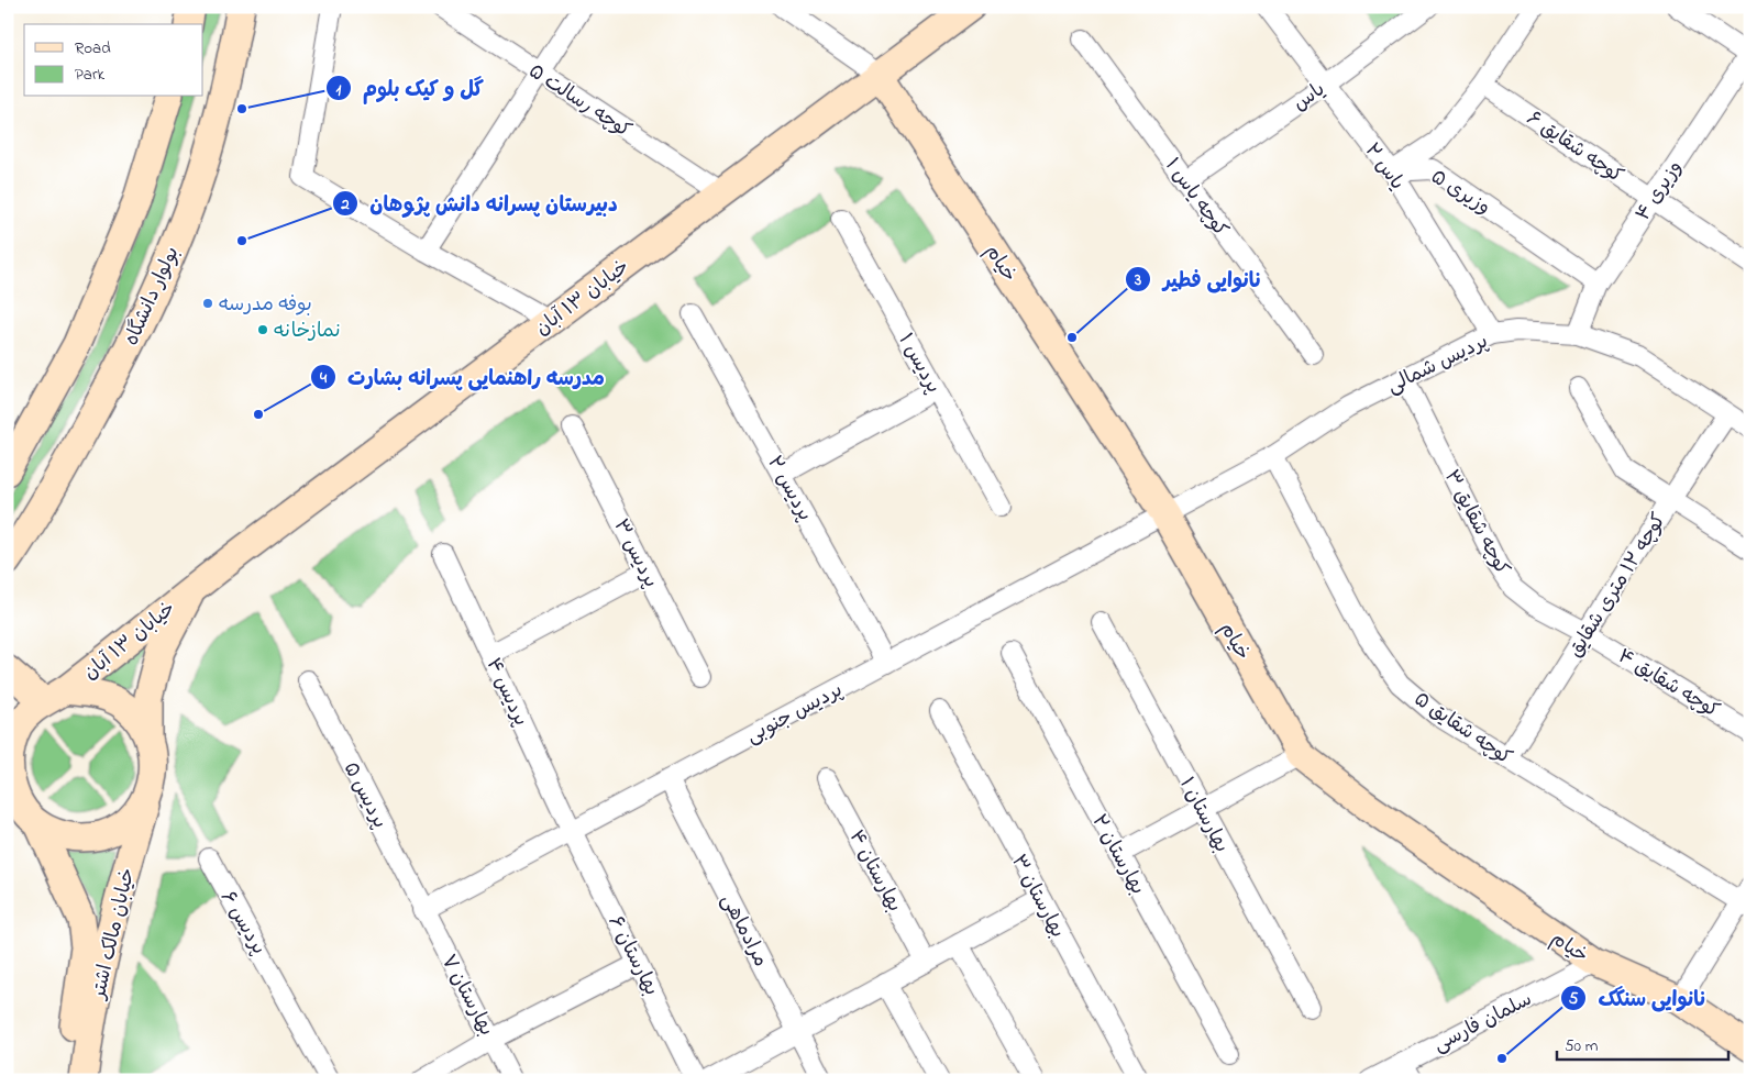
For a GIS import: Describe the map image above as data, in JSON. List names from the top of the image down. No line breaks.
{"streets":{"street":["یاس","کوچه رسالت ۵","کوچه شقایق ۶","یاس ۲","وزیری ۴","وزیری ۵","کوچه یاس ۱","خیام","بولوار دانشگاه","خیابان ۱۳ آبان","پردیس ۱","پردیس شمالی","پردیس ۲","کوچه شقایق ۳","پردیس ۳","کوچه ۱۲ متری شقایق","کوچه شقایق ۴","پردیس ۴","پردیس جنوبی","کوچه شقایق ۵","پردیس ۵","بهارستان ۱","بهارستان ۲","بهارستان ۴","بهارستان ۳","پردیس ۶","مرادماهی","خیابان مالک اشتر","بهارستان ۶","بهارستان ۷","سلمان فارسی"]},"crossings":[["یاس","یاس ۲"],["یاس","کوچه یاس ۱"],["کوچه رسالت ۵","خیابان ۱۳ آبان"],["کوچه شقایق ۶","وزیری ۴"],["کوچه شقایق ۶","وزیری ۵"],["یاس ۲","وزیری ۵"],["یاس ۲","پردیس شمالی"],["وزیری ۴","وزیری ۵"],["وزیری ۴","پردیس شمالی"],["خیام","خیابان ۱۳ آبان"],["خیام","پردیس شمالی"],["خیام","پردیس جنوبی"],["خیام","سلمان فارسی"],["خیابان ۱۳ آبان","خیابان مالک اشتر"],["پردیس شمالی","کوچه شقایق ۳"],["پردیس شمالی","کوچه ۱۲ متری شقایق"],["پردیس شمالی","پردیس جنوبی"],["پردیس شمالی","کوچه شقایق ۵"],["پردیس ۲","پردیس جنوبی"],["کوچه شقایق ۳","کوچه ۱۲ متری شقایق"],["کوچه شقایق ۳","کوچه شقایق ۴"],["کوچه ۱۲ متری شقایق","کوچه شقایق ۴"],["کوچه ۱۲ متری شقایق","کوچه شقایق ۵"],["پردیس ۴","پردیس جنوبی"],["پردیس ۴","بهارستان ۶"],["پردیس جنوبی","پردیس ۵"],["پردیس جنوبی","مرادماهی"],["پردیس جنوبی","بهارستان ۶"],["پردیس جنوبی","بهارستان ۷"],["پردیس ۵","بهارستان ۷"]],"places":["گل و کیک بلوم","دبیرستان پسرانه دانش پژوهان","بوفه مدرسه","نمازخانه","نانوایی فطیر","مدرسه راهنمایی پسرانه بشارت","نانوایی سنگک"],"legend":["Road","Park"],"scale_bar":"50 m"}
